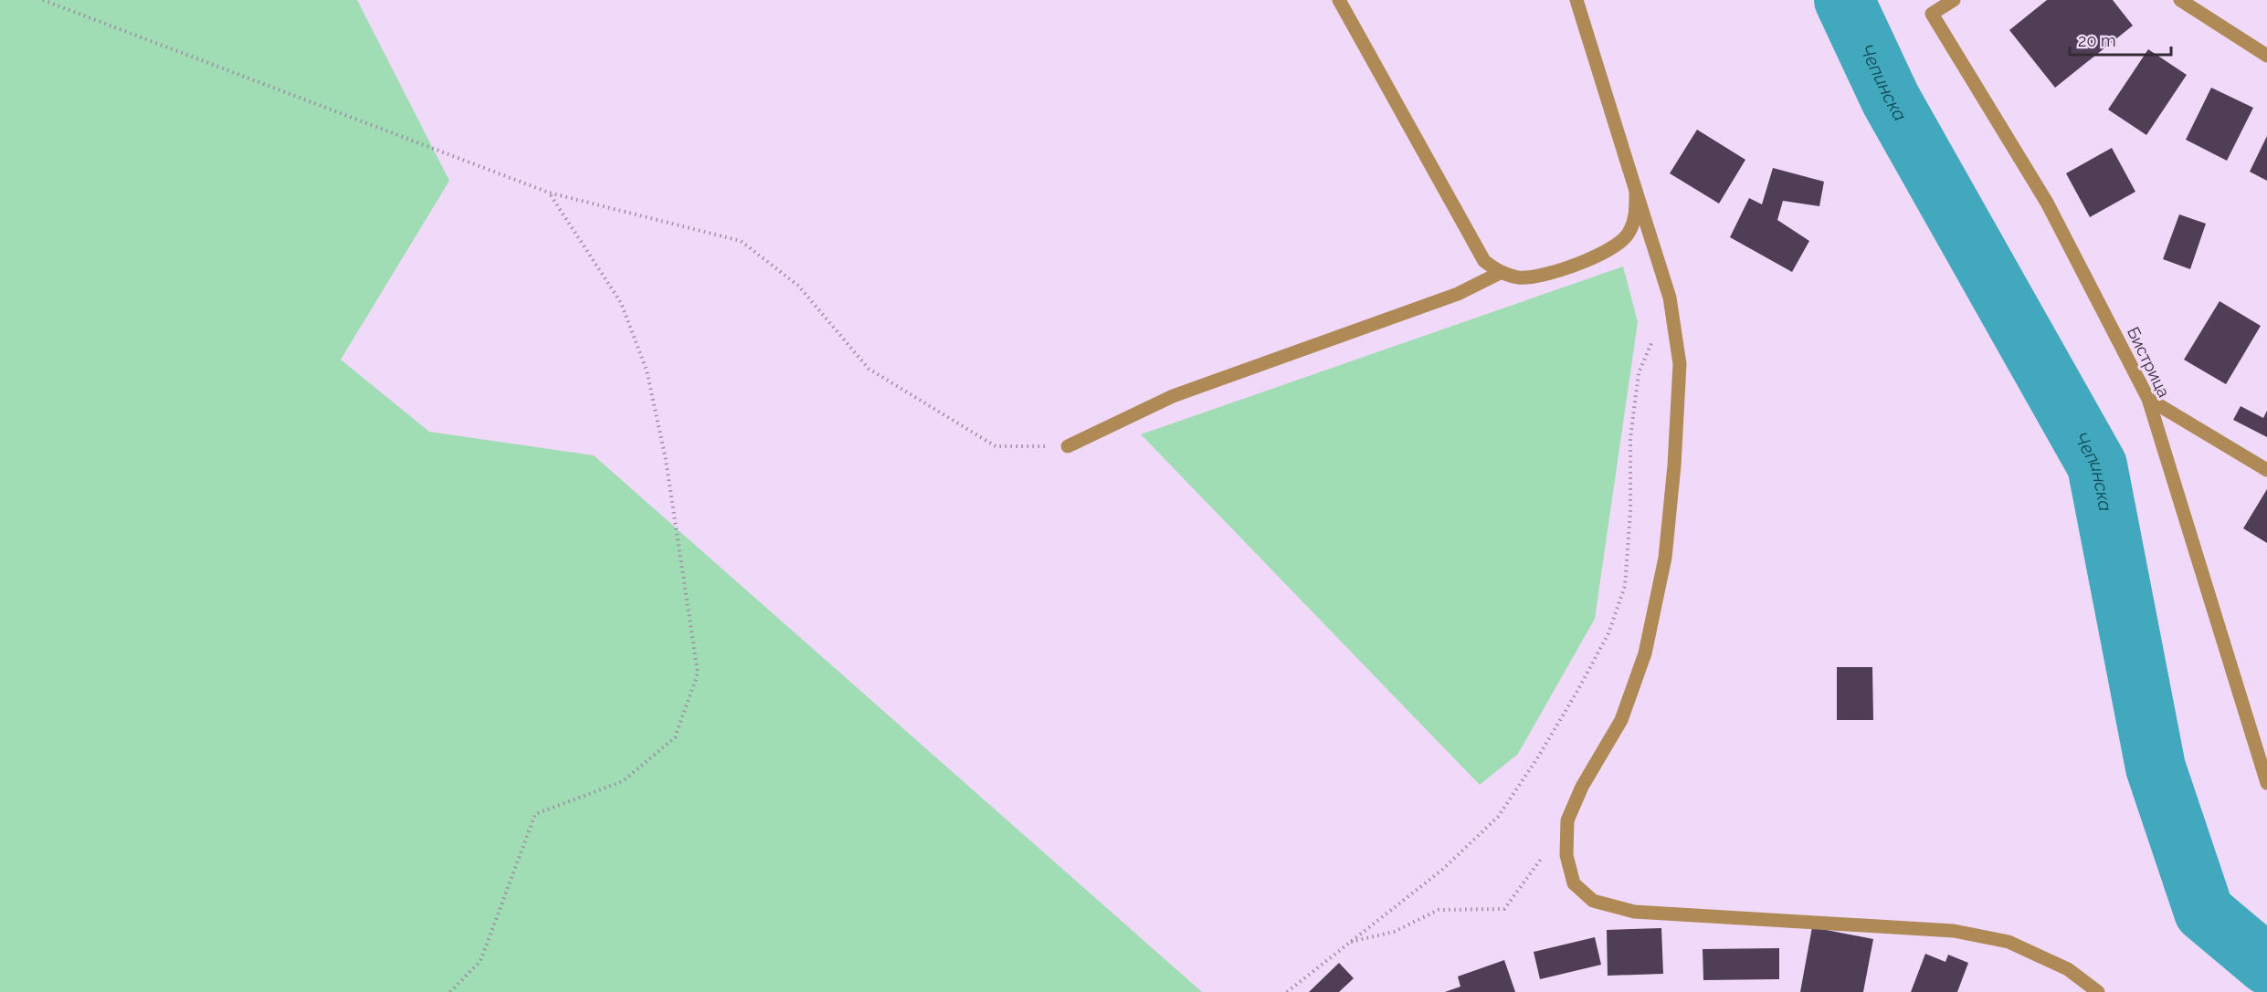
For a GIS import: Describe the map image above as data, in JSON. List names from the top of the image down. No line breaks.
{"streets":{"street":["Бистрица"]},"water":["Чепинска"],"scale_bar":"20 m"}
